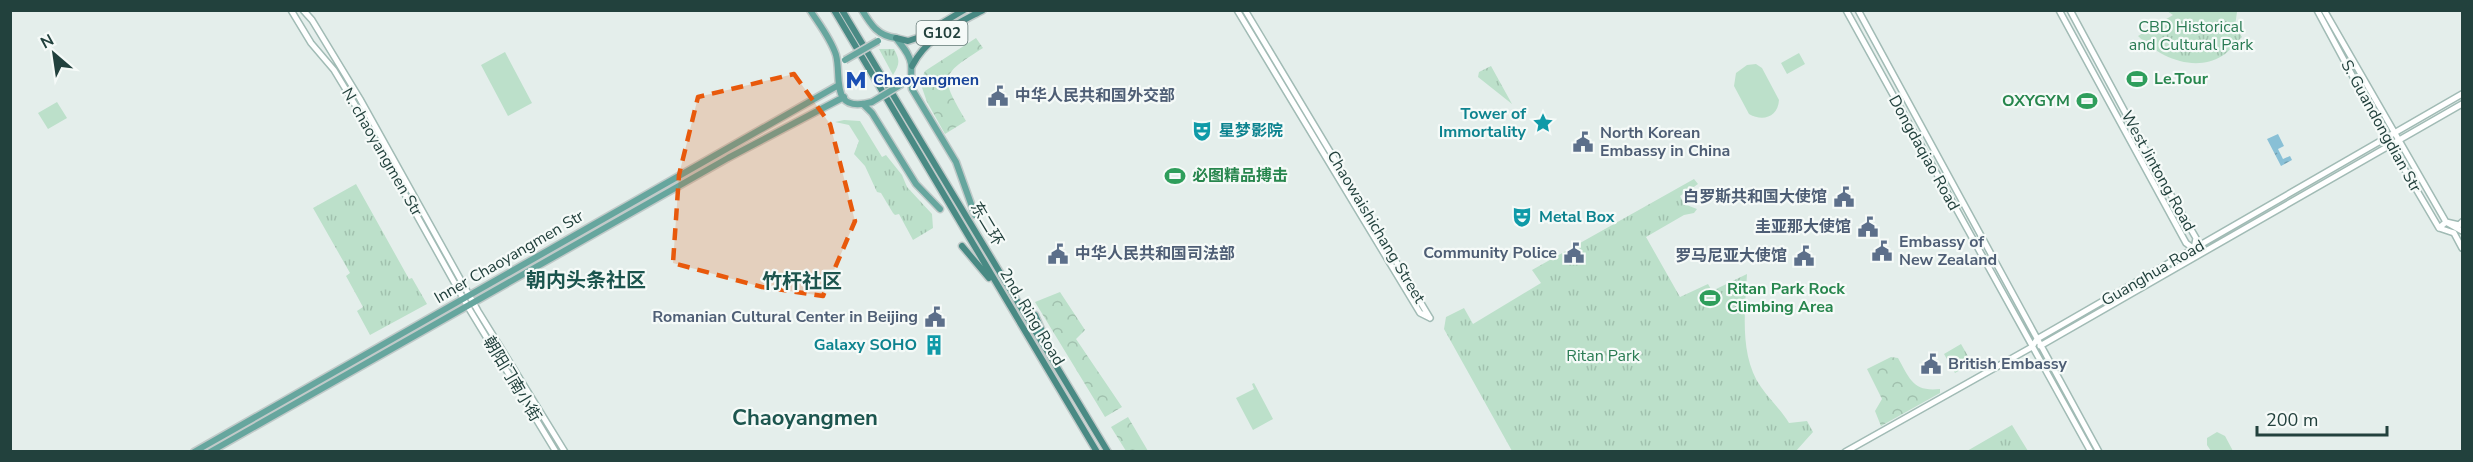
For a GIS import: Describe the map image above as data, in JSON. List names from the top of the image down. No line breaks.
{"streets":{"highway":["G102","东二环","2nd. Ring Road"],"main road":["S. Guandongdian Str","N. chaoyangmen Str","Dongdaqiao Road","West Jintong Road","Chaowaishichang Street","Inner Chaoyangmen Str","Guanghua Road","朝阳门南小街"]},"crossings":[["G102","Inner Chaoyangmen Str"],["S. Guandongdian Str","Guanghua Road"],["N. chaoyangmen Str","Inner Chaoyangmen Str"],["Dongdaqiao Road","Guanghua Road"],["West Jintong Road","Guanghua Road"],["Inner Chaoyangmen Str","朝阳门南小街"]],"districts":["朝内头条社区","竹杆社区","Chaoyangmen"],"parks":["CBD Historical and Cultural Park","Ritan Park"],"places":{"sports":["Le.Tour","OXYGYM","必图精品搏击","Ritan Park Rock Climbing Area"],"metro station":["Chaoyangmen"],"public building":["中华人民共和国外交部","North Korean Embassy in China","白罗斯共和国大使馆","圭亚那大使馆","Embassy of New Zealand","Community Police","中华人民共和国司法部","罗马尼亚大使馆","Romanian Cultural Center in Beijing","British Embassy"],"place":["Tower of Immortality"],"theatre":["星梦影院","Metal Box"],"building":["Galaxy SOHO"]},"scale_bar":"200 m","north":"top left"}
